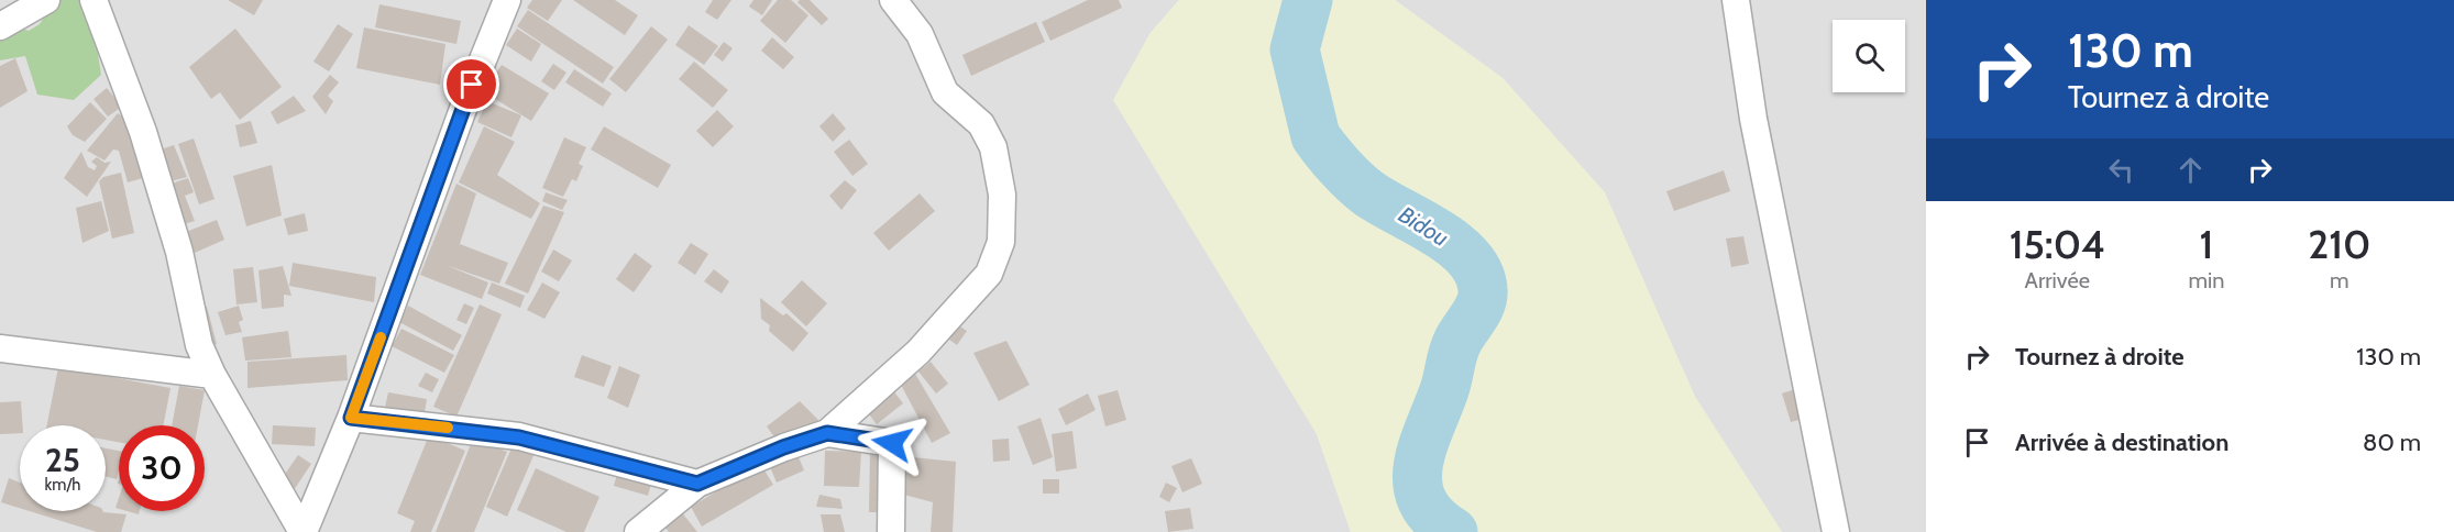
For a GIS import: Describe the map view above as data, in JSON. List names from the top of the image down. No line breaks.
{"water":["Bidou"],"page":{"turn":["130 m","Tournez à droite"],"eta":["15:04","Arrivée","1","min","210","m"],"list":[{"name":"Tournez à droite","value":"130 m"},{"name":"Arrivée à destination","value":"80 m"}],"speed":"25 km/h","limit":"30"}}
